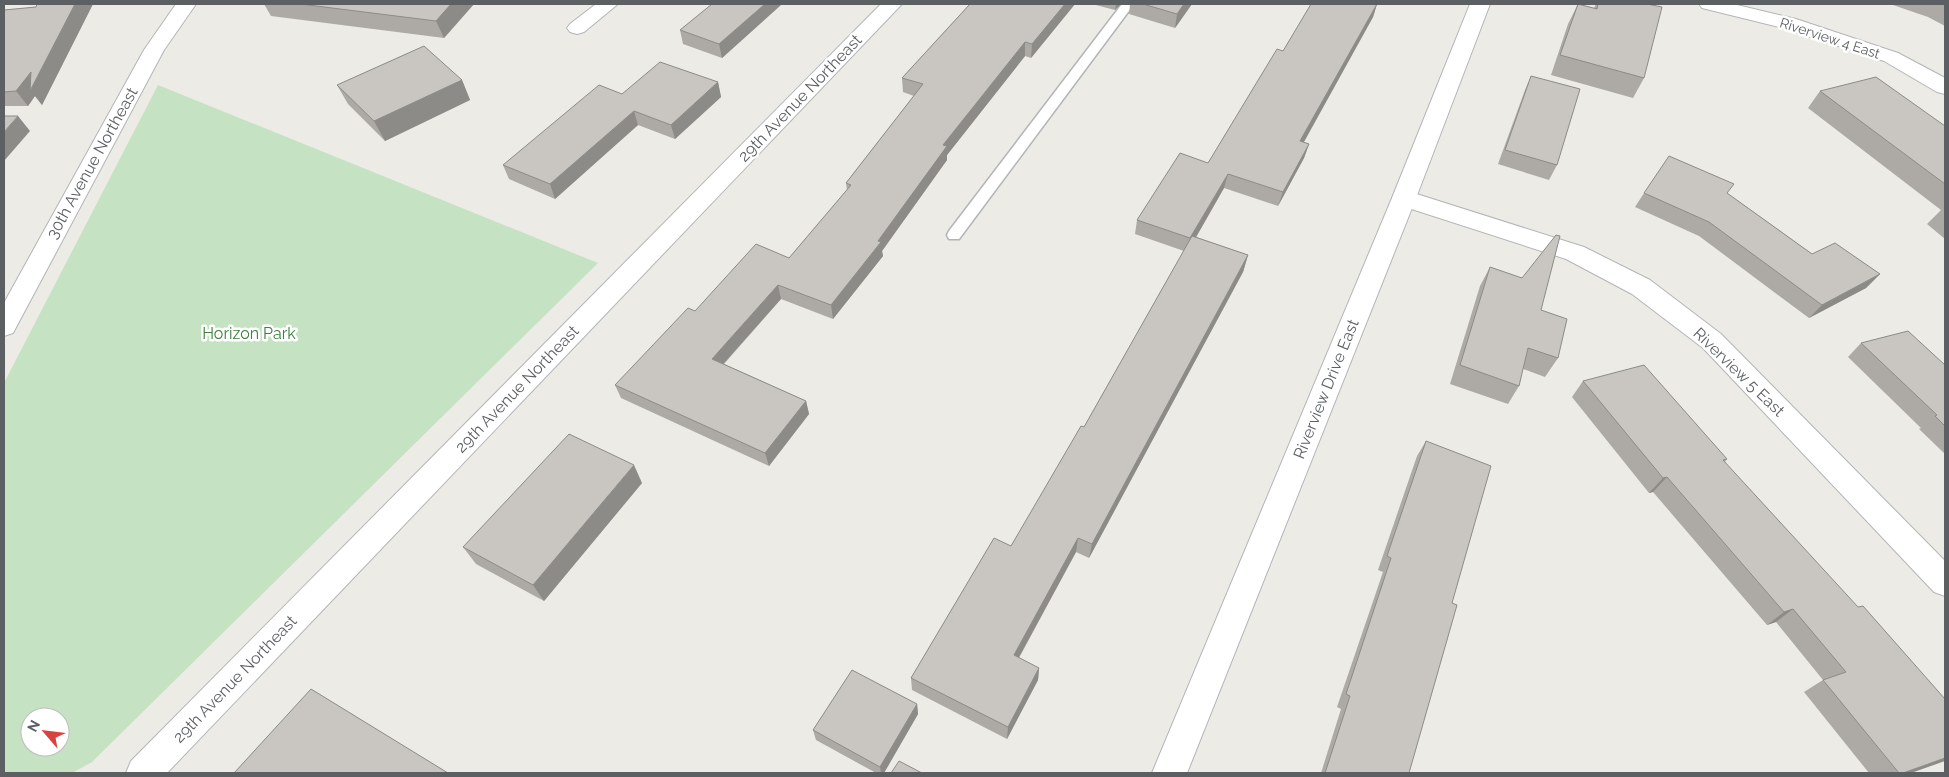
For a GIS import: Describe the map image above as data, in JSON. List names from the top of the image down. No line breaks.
{"streets":{"street":["Riverview 4 East","29th Avenue Northeast","30th Avenue Northeast","Riverview 5 East","Riverview Drive East"]},"crossings":[["Riverview 5 East","Riverview Drive East"]],"parks":["Horizon Park"],"north":"top left"}
